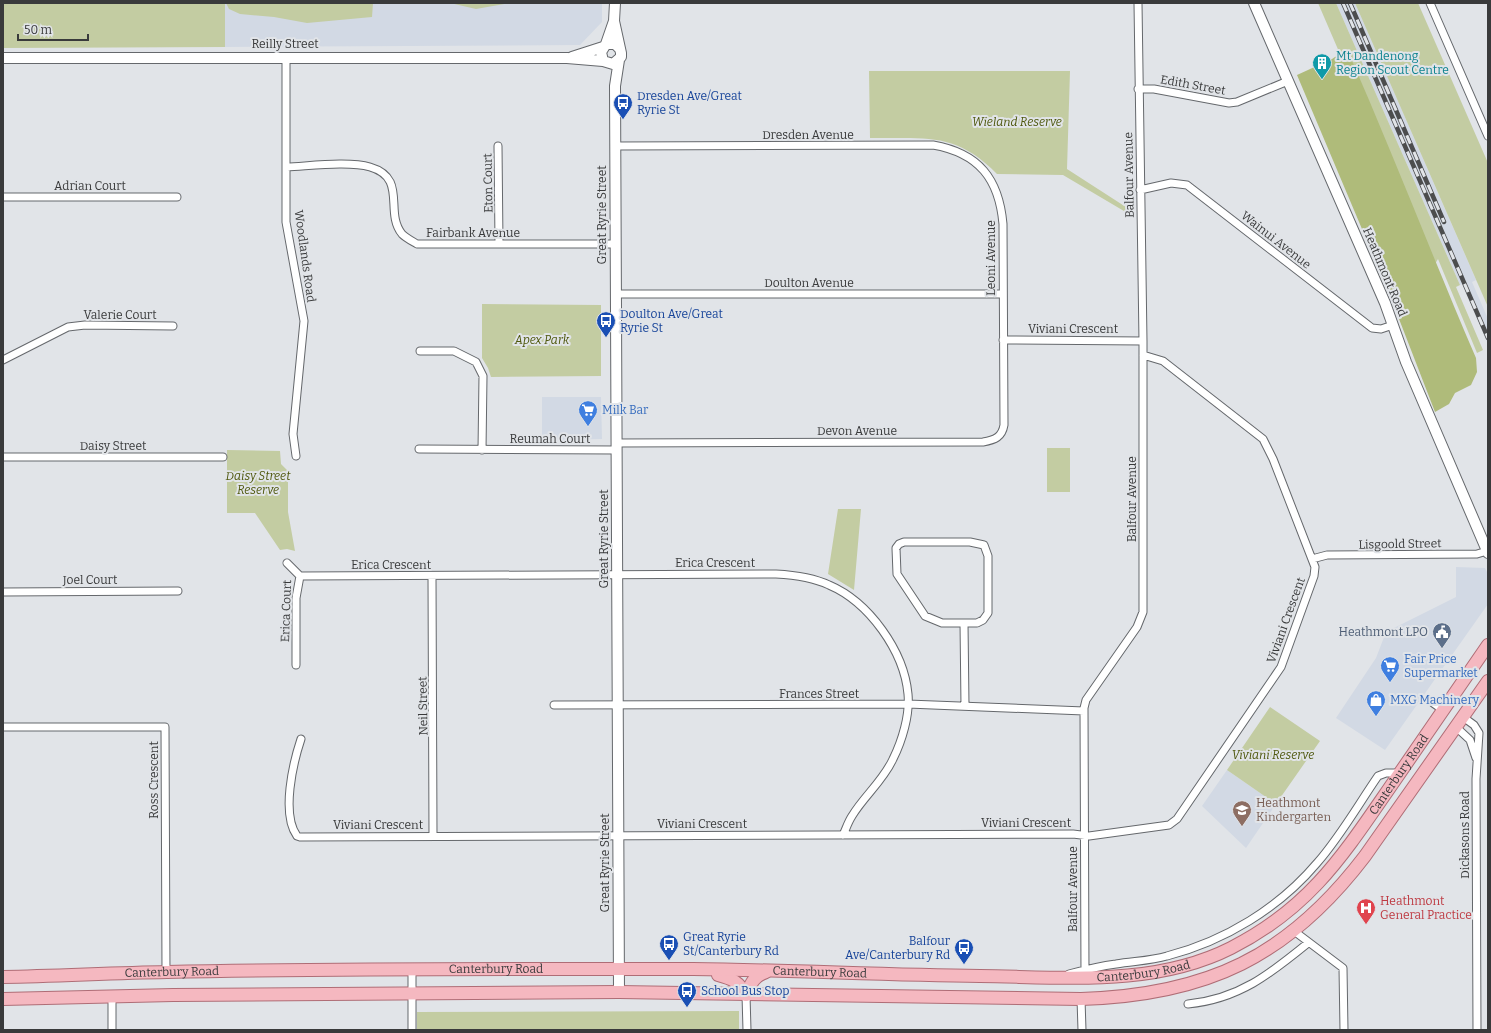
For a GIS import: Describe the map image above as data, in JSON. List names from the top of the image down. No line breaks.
{"streets":{"main road":["Canterbury Road"],"street":["Reilly Street","Edith Street","Dresden Avenue","Balfour Avenue","Eton Court","Adrian Court","Great Ryrie Street","Fairbank Avenue","Wainui Avenue","Woodlands Road","Leoni Avenue","Heathmont Road","Doulton Avenue","Valerie Court","Viviani Crescent","Devon Avenue","Reumah Court","Daisy Street","Lisgoold Street","Erica Crescent","Joel Court","Erica Court","Frances Street","Neil Street","Ross Crescent","Dickasons Road"]},"crossings":[["Reilly Street","Great Ryrie Street"],["Reilly Street","Woodlands Road"],["Edith Street","Balfour Avenue"],["Edith Street","Heathmont Road"],["Dresden Avenue","Great Ryrie Street"],["Dresden Avenue","Leoni Avenue"],["Balfour Avenue","Wainui Avenue"],["Balfour Avenue","Viviani Crescent"],["Balfour Avenue","Frances Street"],["Balfour Avenue","Canterbury Road"],["Eton Court","Fairbank Avenue"],["Great Ryrie Street","Fairbank Avenue"],["Great Ryrie Street","Doulton Avenue"],["Great Ryrie Street","Viviani Crescent"],["Great Ryrie Street","Devon Avenue"],["Great Ryrie Street","Reumah Court"],["Great Ryrie Street","Erica Crescent"],["Great Ryrie Street","Frances Street"],["Great Ryrie Street","Canterbury Road"],["Fairbank Avenue","Woodlands Road"],["Wainui Avenue","Heathmont Road"],["Leoni Avenue","Doulton Avenue"],["Leoni Avenue","Viviani Crescent"],["Leoni Avenue","Devon Avenue"],["Heathmont Road","Lisgoold Street"],["Viviani Crescent","Devon Avenue"],["Viviani Crescent","Lisgoold Street"],["Viviani Crescent","Erica Crescent"],["Viviani Crescent","Neil Street"],["Devon Avenue","Reumah Court"],["Erica Crescent","Erica Court"],["Erica Crescent","Frances Street"],["Erica Crescent","Neil Street"],["Canterbury Road","Ross Crescent"]],"parks":["Wieland Reserve","Apex Park","Daisy Street Reserve","Viviani Reserve"],"places":{"building":["Mt Dandenong Region Scout Centre"],"bus stop":["Dresden Ave/Great Ryrie St","Doulton Ave/Great Ryrie St","Great Ryrie St/Canterbury Rd","Balfour Ave/Canterbury Rd","School Bus Stop"],"supermarket":["Milk Bar","Fair Price Supermarket"],"public building":["Heathmont LPO"],"shop":["MXG Machinery"],"school or university":["Heathmont Kindergarten"],"hospital":["Heathmont General Practice"]},"scale_bar":"50 m"}
